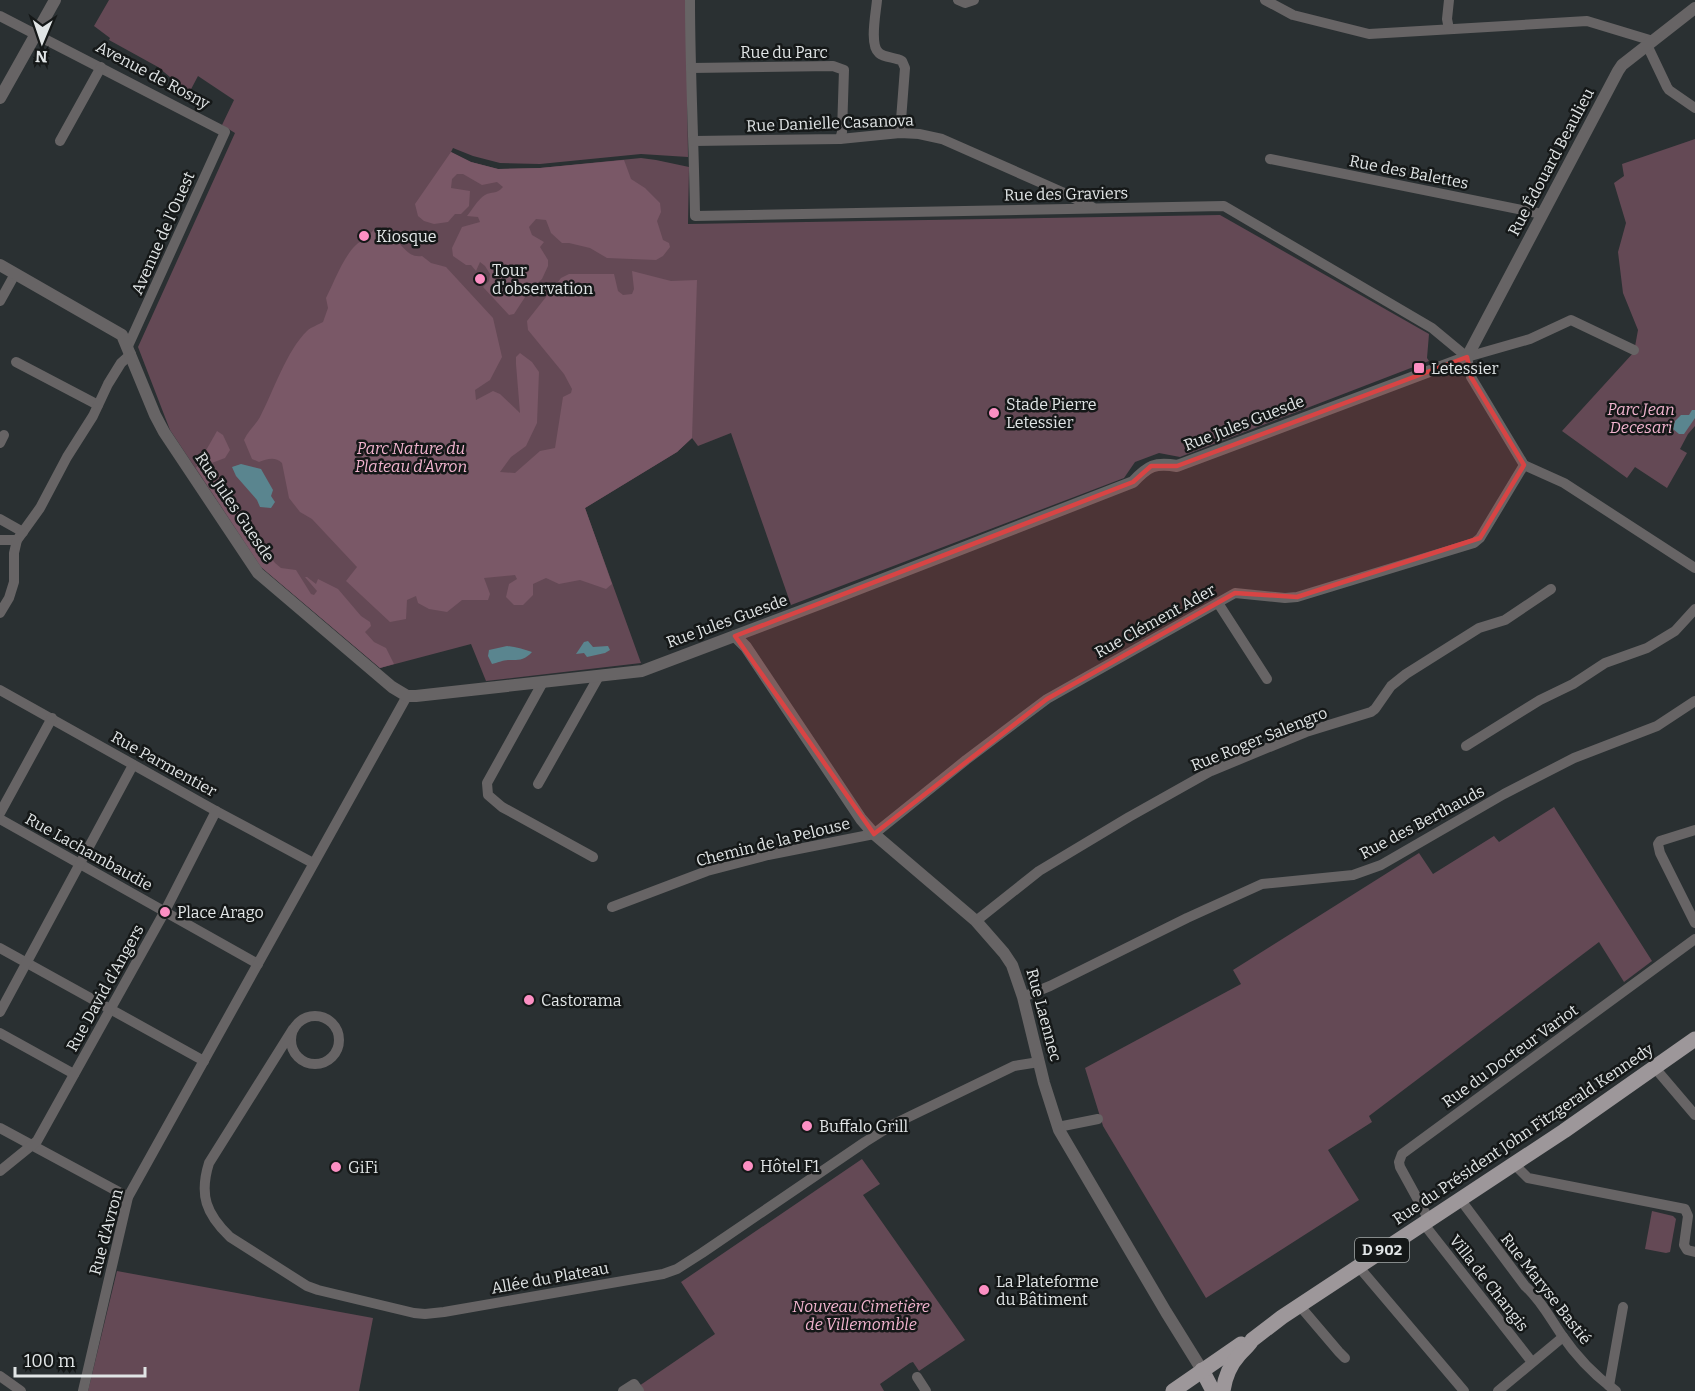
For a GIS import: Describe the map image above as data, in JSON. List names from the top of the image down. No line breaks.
{"streets":{"main road":["Rue Laennec","Rue du Président John Fitzgerald Kennedy","D 902"],"street":["Rue du Parc","Avenue de Rosny","Rue Danielle Casanova","Rue Édouard Beaulieu","Rue des Balettes","Rue des Graviers","Avenue de l'Ouest","Rue Jules Guesde","Rue Clément Ader","Rue Roger Salengro","Rue Parmentier","Rue des Berthauds","Chemin de la Pelouse","Rue Lachambaudie","Rue David d'Angers","Rue du Docteur Variot","Rue d'Avron","Allée du Plateau","Villa de Changis","Rue Maryse Bastié"]},"crossings":[["Rue du Parc","Rue Danielle Casanova"],["Avenue de Rosny","Avenue de l'Ouest"],["Rue Danielle Casanova","Rue des Graviers"],["Rue Édouard Beaulieu","Rue des Balettes"],["Rue Édouard Beaulieu","Rue des Graviers"],["Rue Édouard Beaulieu","Rue Jules Guesde"],["Rue des Graviers","Rue Jules Guesde"],["Avenue de l'Ouest","Rue Jules Guesde"],["Rue Jules Guesde","Rue Laennec"],["Rue Jules Guesde","Rue d'Avron"],["Rue Clément Ader","Chemin de la Pelouse"],["Rue Clément Ader","Rue Laennec"],["Rue Roger Salengro","Rue Laennec"],["Rue Parmentier","Rue David d'Angers"],["Rue Parmentier","Rue d'Avron"],["Rue des Berthauds","Rue Laennec"],["Chemin de la Pelouse","Rue Laennec"],["Rue Lachambaudie","Rue David d'Angers"],["Rue Lachambaudie","Rue d'Avron"],["Rue Laennec","D 902"],["Rue Laennec","Allée du Plateau"],["Rue du Docteur Variot","Rue du Président John Fitzgerald Kennedy"],["Rue du Docteur Variot","Villa de Changis"],["Rue du Président John Fitzgerald Kennedy","D 902"],["Rue du Président John Fitzgerald Kennedy","Villa de Changis"],["Rue du Président John Fitzgerald Kennedy","Rue Maryse Bastié"]],"parks":["Parc Jean Decesari","Parc Nature du Plateau d'Avron","Nouveau Cimetière de Villemomble"],"places":{"other":["Kiosque","Tour d'observation","Stade Pierre Letessier","Place Arago","Castorama","Buffalo Grill","Hôtel F1","GiFi","La Plateforme du Bâtiment"],"transit":["Letessier"]},"scale_bar":"100 m","north":"bottom"}
